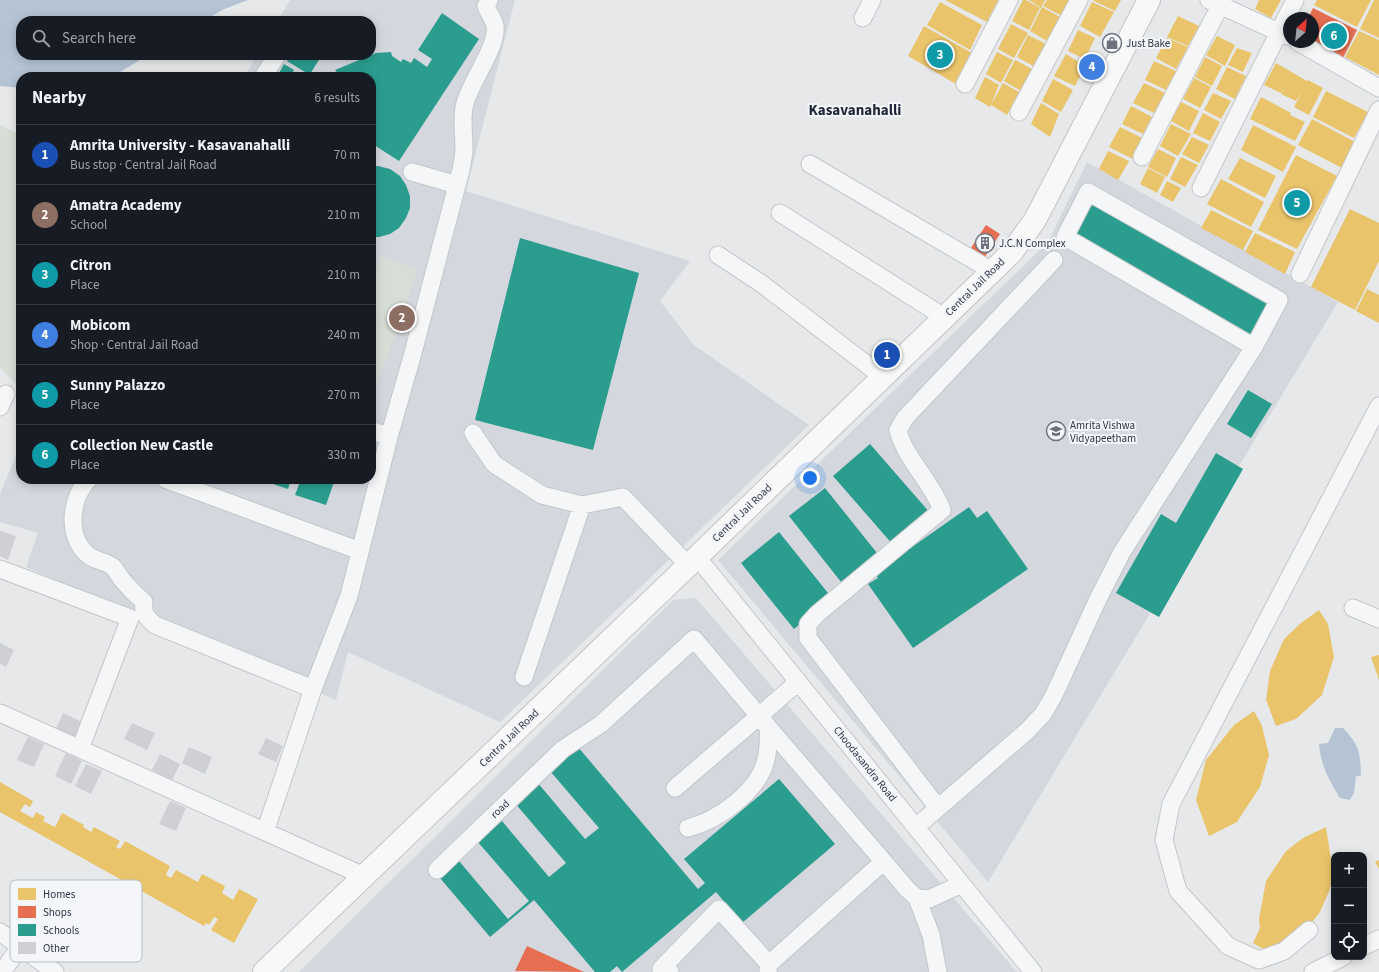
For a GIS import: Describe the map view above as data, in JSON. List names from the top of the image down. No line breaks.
{"streets":{"main road":["Central Jail Road"],"street":["Choodasandra Road","road"]},"crossings":[["Central Jail Road","Choodasandra Road"]],"districts":["Kasavanahalli"],"places":{"shop":["Just Bake"],"building":["J.C.N Complex"],"school or university":["Amrita Vishwa Vidyapeetham"]},"legend":["Homes","Shops","Schools","Other"],"north":"top right","page":{"search":"Search here","pins":["6","3","4","5","2","1"],"heading":["Nearby","6 results"],"list":[{"mark":"1","name":"Amrita University - Kasavanahalli","note":"Bus stop · Central Jail Road","value":"70 m"},{"mark":"2","name":"Amatra Academy","note":"School","value":"210 m"},{"mark":"3","name":"Citron","note":"Place","value":"210 m"},{"mark":"4","name":"Mobicom","note":"Shop · Central Jail Road","value":"240 m"},{"mark":"5","name":"Sunny Palazzo","note":"Place","value":"270 m"},{"mark":"6","name":"Collection New Castle","note":"Place","value":"330 m"}],"map_buttons":["+","−"]}}
